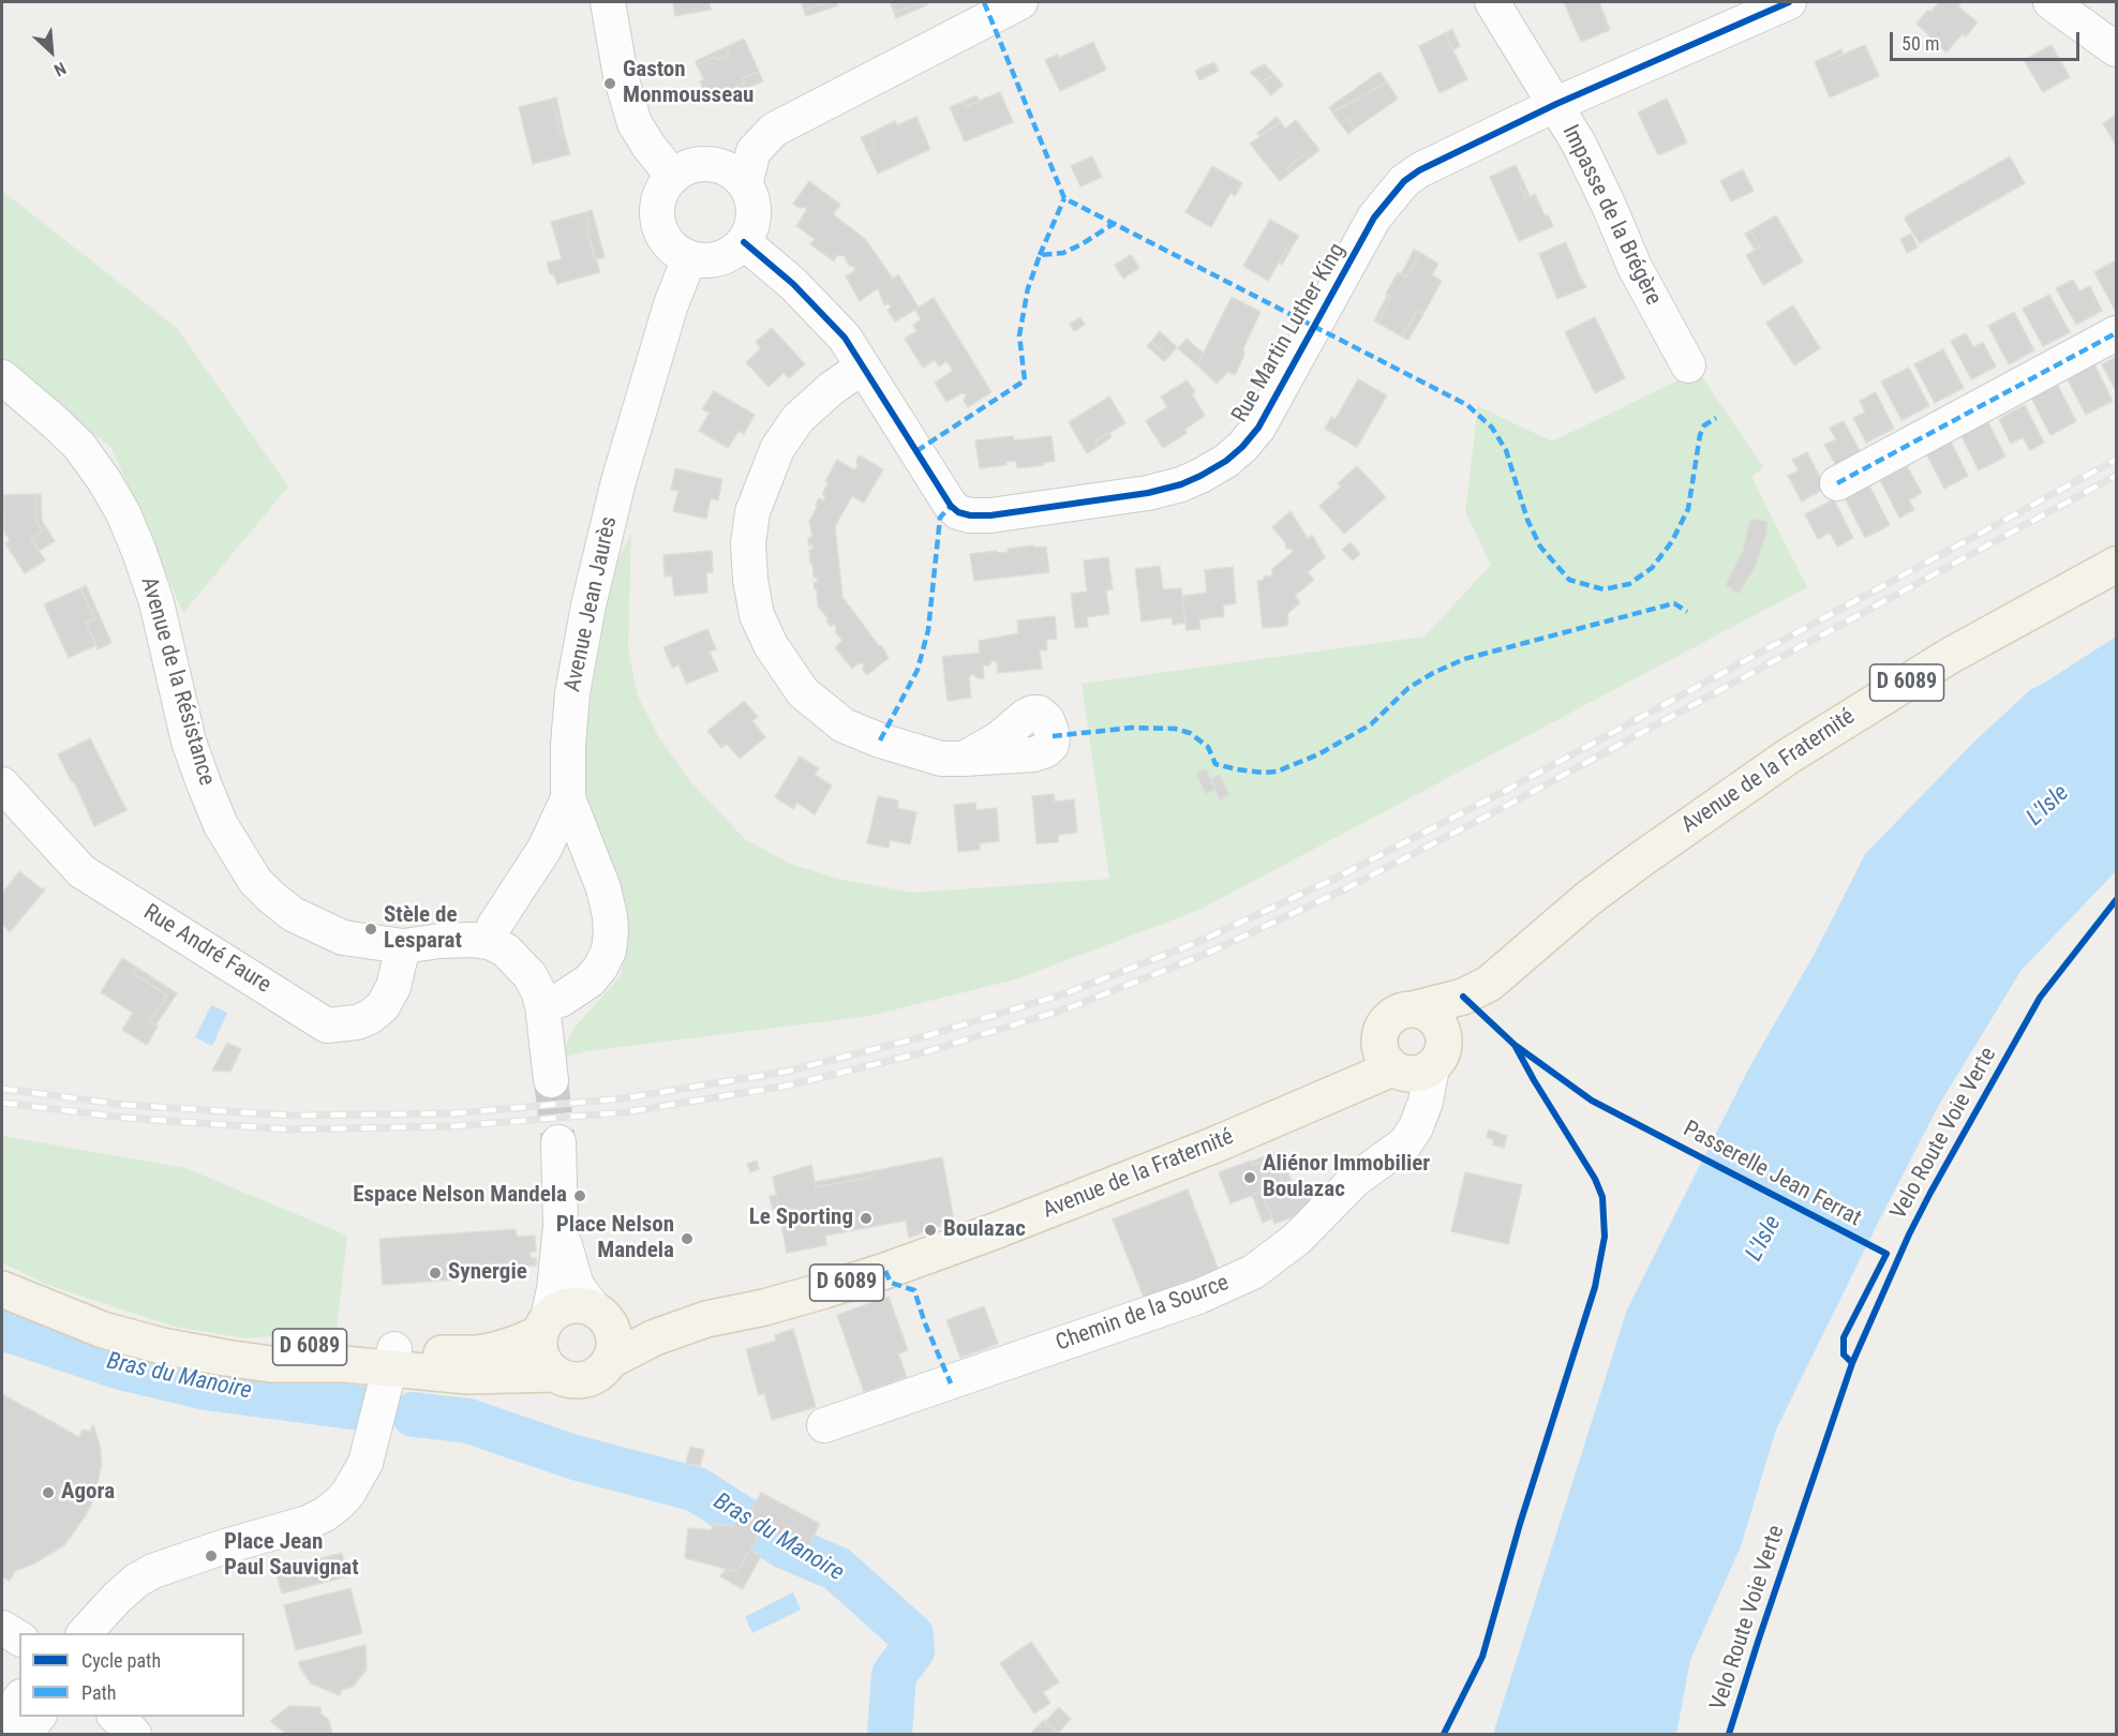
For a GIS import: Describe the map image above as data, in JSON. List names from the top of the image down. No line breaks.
{"streets":{"main road":["D 6089","Avenue de la Fraternité"],"street":["Impasse de la Brégère","Rue Martin Luther King","Avenue Jean Jaurès","Avenue de la Résistance","Rue André Faure","Chemin de la Source"],"cycle path":["Velo Route Voie Verte","Passerelle Jean Ferrat"]},"crossings":[["Impasse de la Brégère","Rue Martin Luther King"],["Rue Martin Luther King","Avenue Jean Jaurès"],["Avenue Jean Jaurès","Avenue de la Résistance"],["Avenue de la Résistance","Rue André Faure"],["D 6089","Avenue de la Fraternité"],["Avenue de la Fraternité","Chemin de la Source"]],"water":["L'Isle","Bras du Manoire"],"places":["Gaston Monmousseau","Stèle de Lesparat","Aliénor Immobilier Boulazac","Espace Nelson Mandela","Le Sporting","Boulazac","Place Nelson Mandela","Synergie","Agora","Place Jean Paul Sauvignat"],"legend":["Cycle path","Path"],"scale_bar":"50 m","north":"bottom right"}
